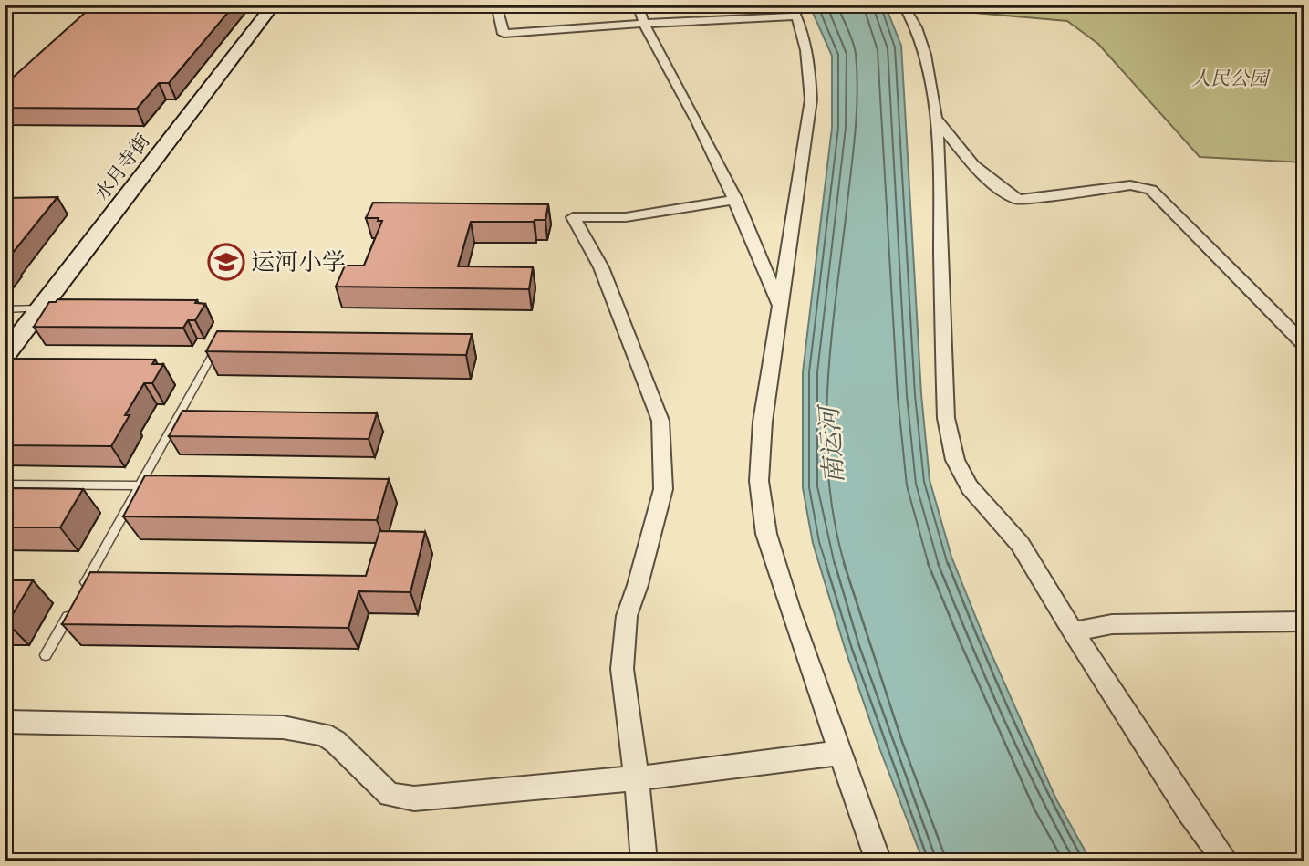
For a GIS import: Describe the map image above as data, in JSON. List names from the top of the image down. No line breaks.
{"streets":{"street":["水月寺街"]},"water":["南运河"],"parks":["人民公园"],"places":{"school or university":["运河小学"]}}
